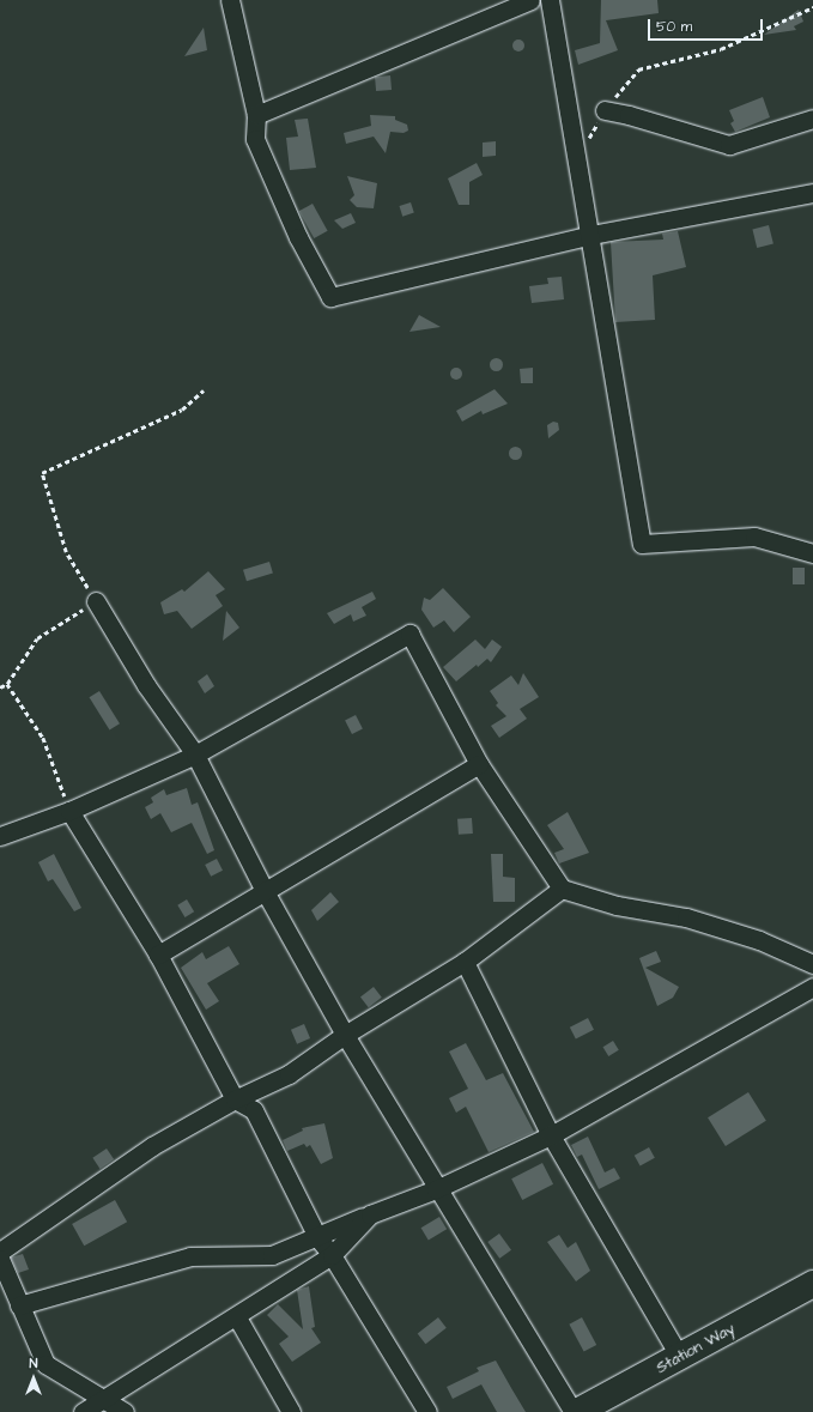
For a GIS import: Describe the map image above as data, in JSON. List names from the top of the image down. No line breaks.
{"streets":{"main road":["Station Way"]},"scale_bar":"50 m","north":"top"}
